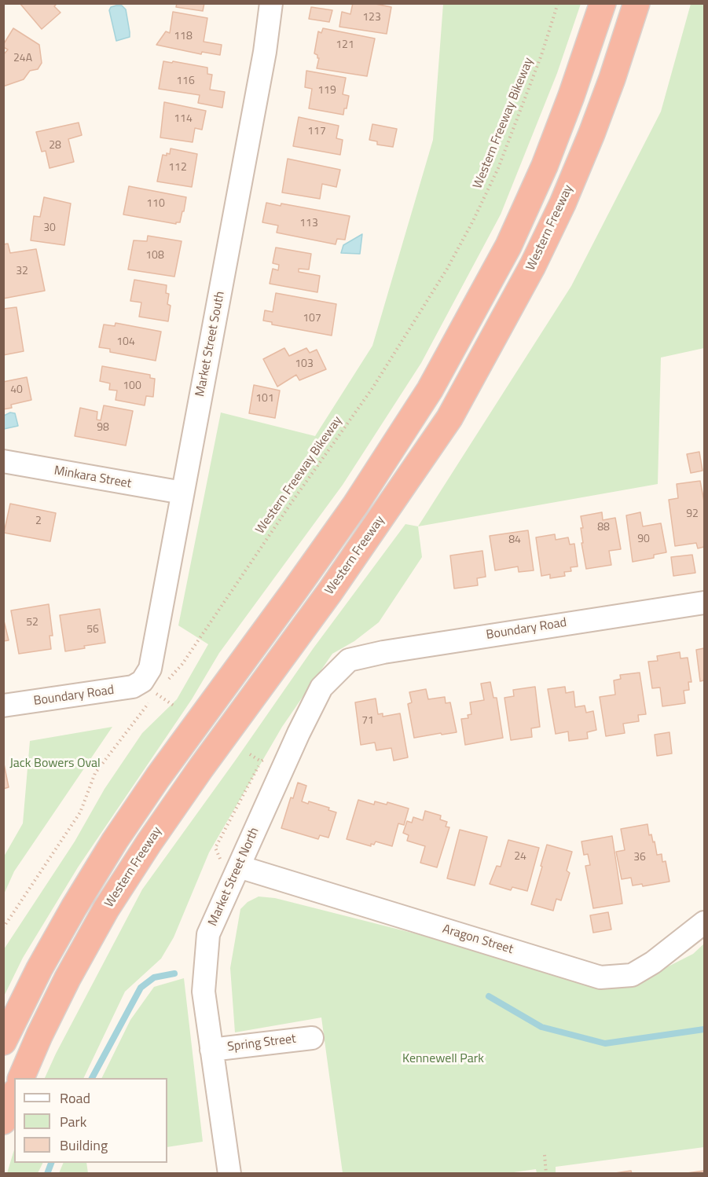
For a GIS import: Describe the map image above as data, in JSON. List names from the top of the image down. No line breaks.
{"streets":{"highway":["Western Freeway"],"street":["Market Street South","Minkara Street","Boundary Road","Market Street North","Aragon Street","Spring Street"],"path":["Western Freeway Bikeway"]},"crossings":[["Market Street South","Minkara Street"],["Market Street South","Boundary Road"],["Boundary Road","Market Street North"],["Market Street North","Aragon Street"],["Market Street North","Spring Street"]],"parks":["Jack Bowers Oval","Kennewell Park"],"house_numbers":["123","118","121","24A","116","119","114","117","28","112","110","113","30","108","32","107","104","103","100","40","101","98","92","2","88","90","84","52","56","71","24","36"],"legend":["Road","Park","Building"]}
